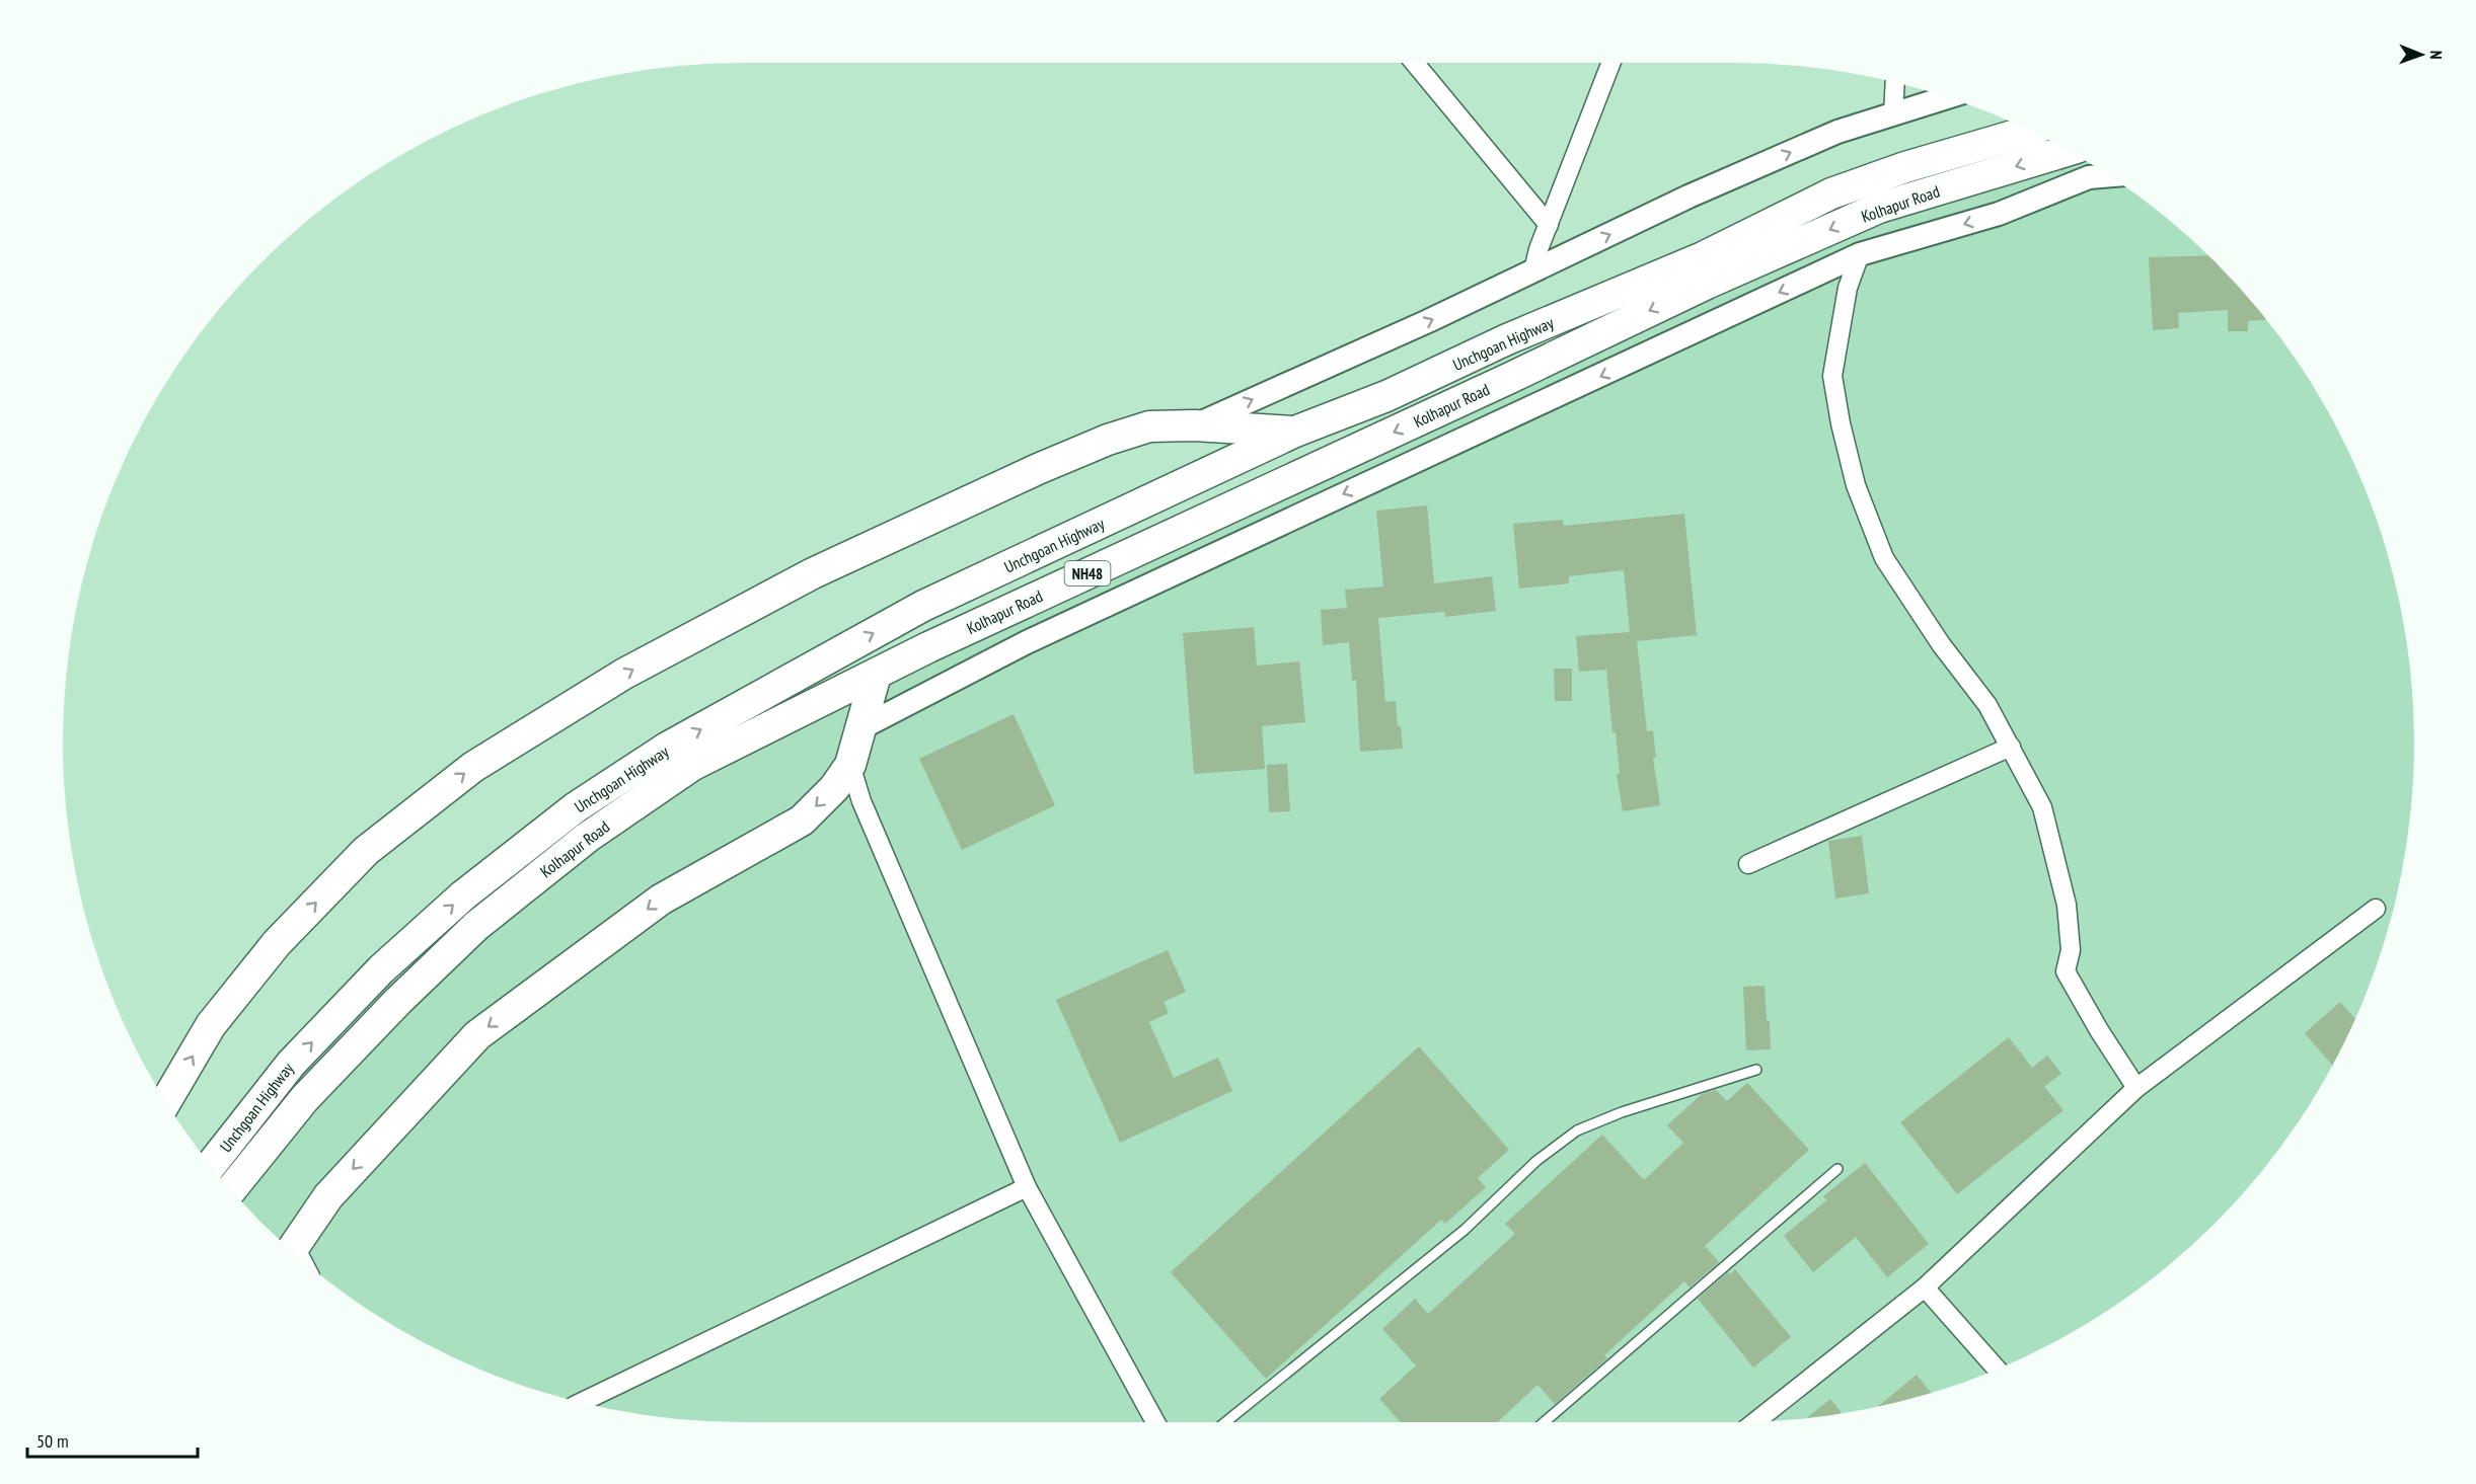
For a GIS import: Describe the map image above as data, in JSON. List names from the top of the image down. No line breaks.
{"streets":{"highway":["Kolhapur Road","Unchgoan Highway","NH48"]},"scale_bar":"50 m","north":"right"}
